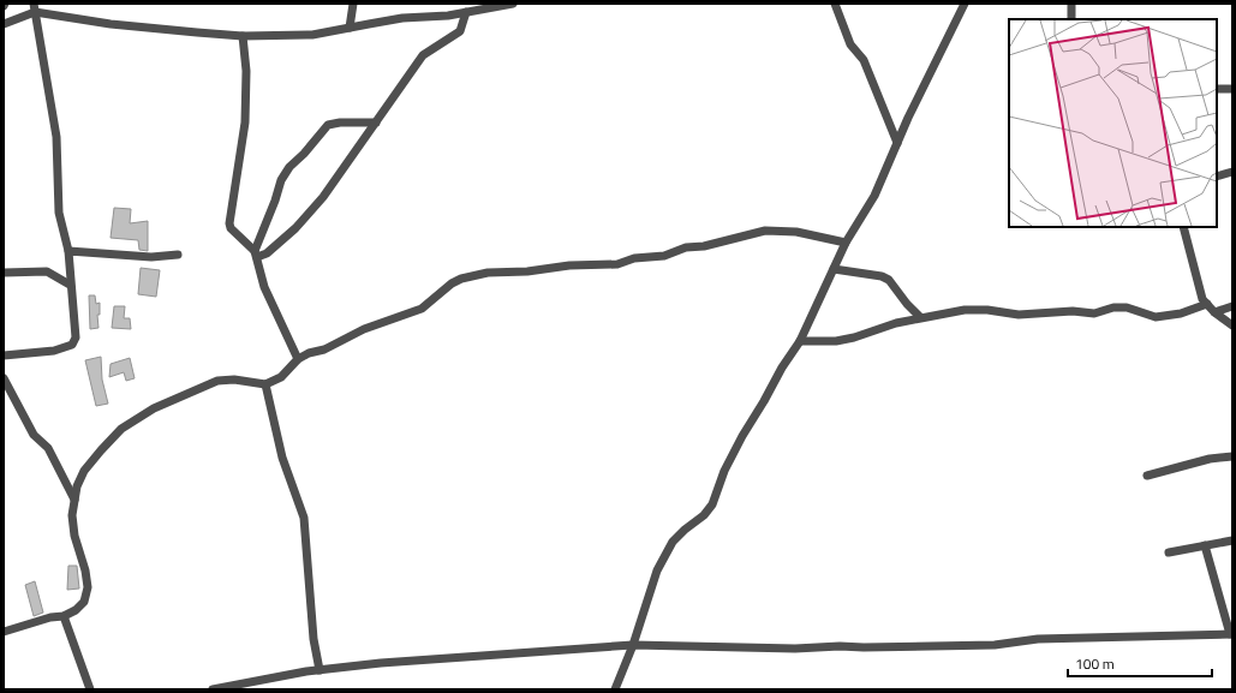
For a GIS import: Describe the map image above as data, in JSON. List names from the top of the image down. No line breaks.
{"scale_bar":"100 m"}
